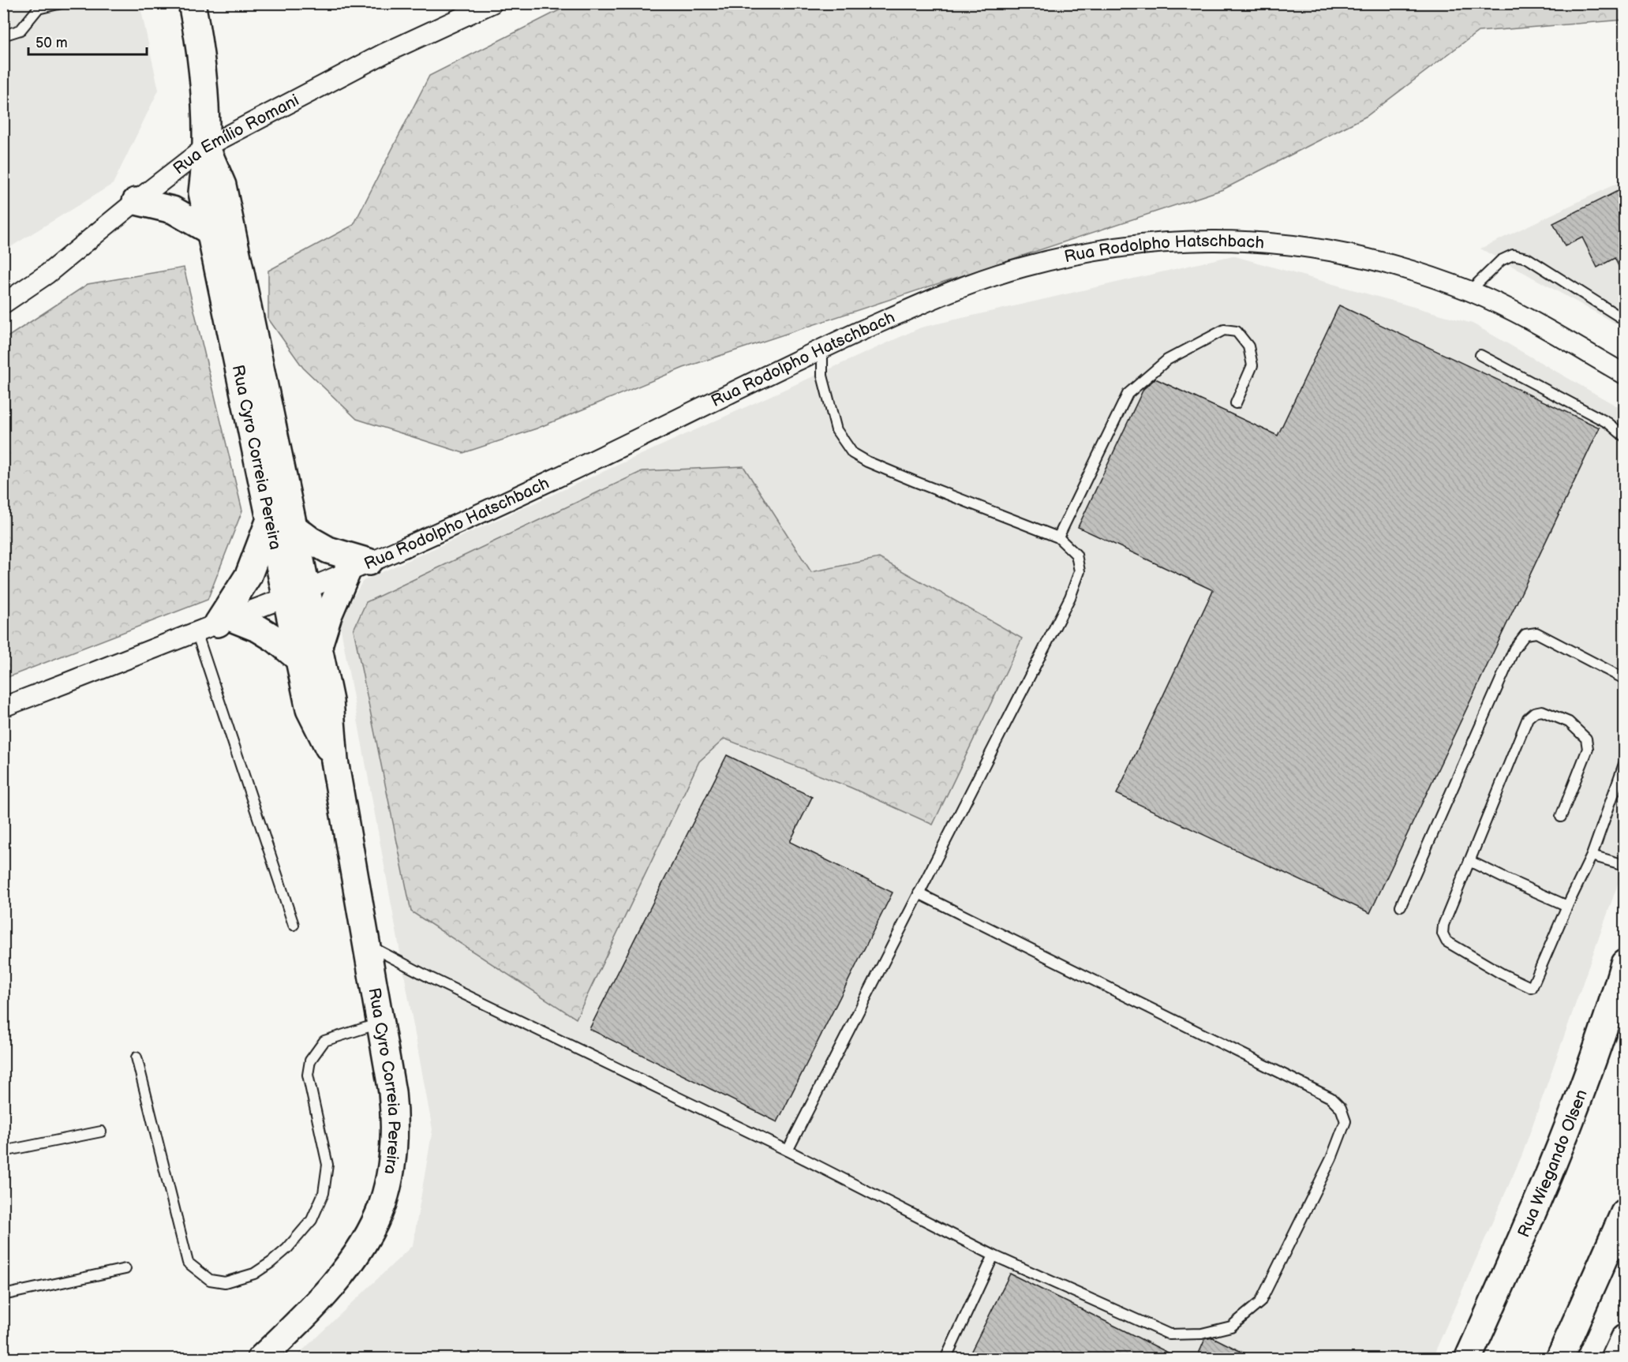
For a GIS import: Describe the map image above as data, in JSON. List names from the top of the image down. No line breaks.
{"streets":{"main road":["Rua Cyro Correia Pereira","Rua Wiegando Olsen"],"street":["Rua Emílio Romani","Rua Rodolpho Hatschbach"]},"crossings":[["Rua Emílio Romani","Rua Cyro Correia Pereira"],["Rua Rodolpho Hatschbach","Rua Cyro Correia Pereira"]],"scale_bar":"50 m"}
